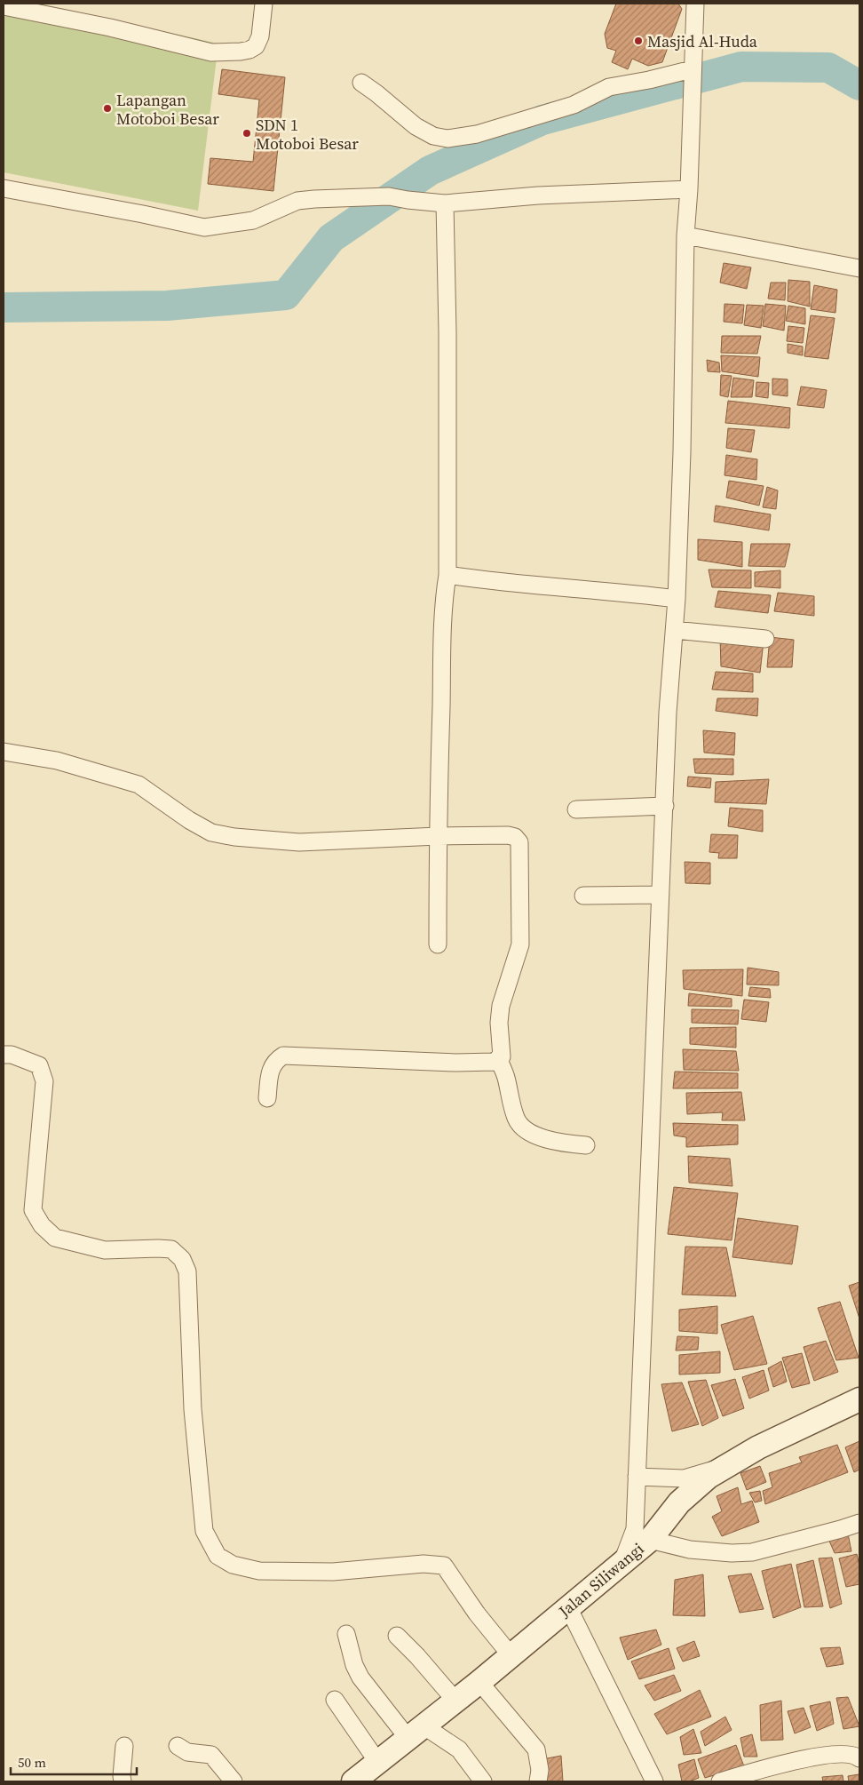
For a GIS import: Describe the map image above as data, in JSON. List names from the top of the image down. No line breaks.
{"streets":{"main road":["Jalan Siliwangi"]},"places":["Masjid Al-Huda","Lapangan Motoboi Besar","SDN 1 Motoboi Besar"],"scale_bar":"50 m"}
